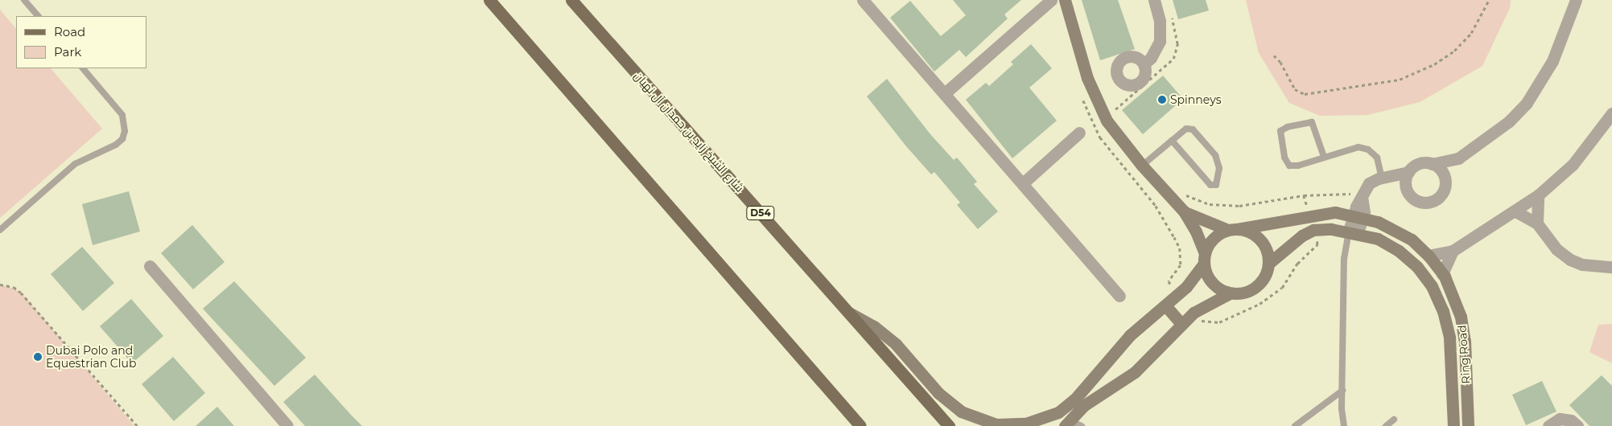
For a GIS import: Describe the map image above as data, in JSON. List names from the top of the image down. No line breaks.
{"streets":{"main road":["شارع الشيخ زايد بن حمدان آل نهيان","D54"],"street":["Ring Road"]},"places":["Spinneys","Dubai Polo and Equestrian Club"],"legend":["Road","Park"]}
